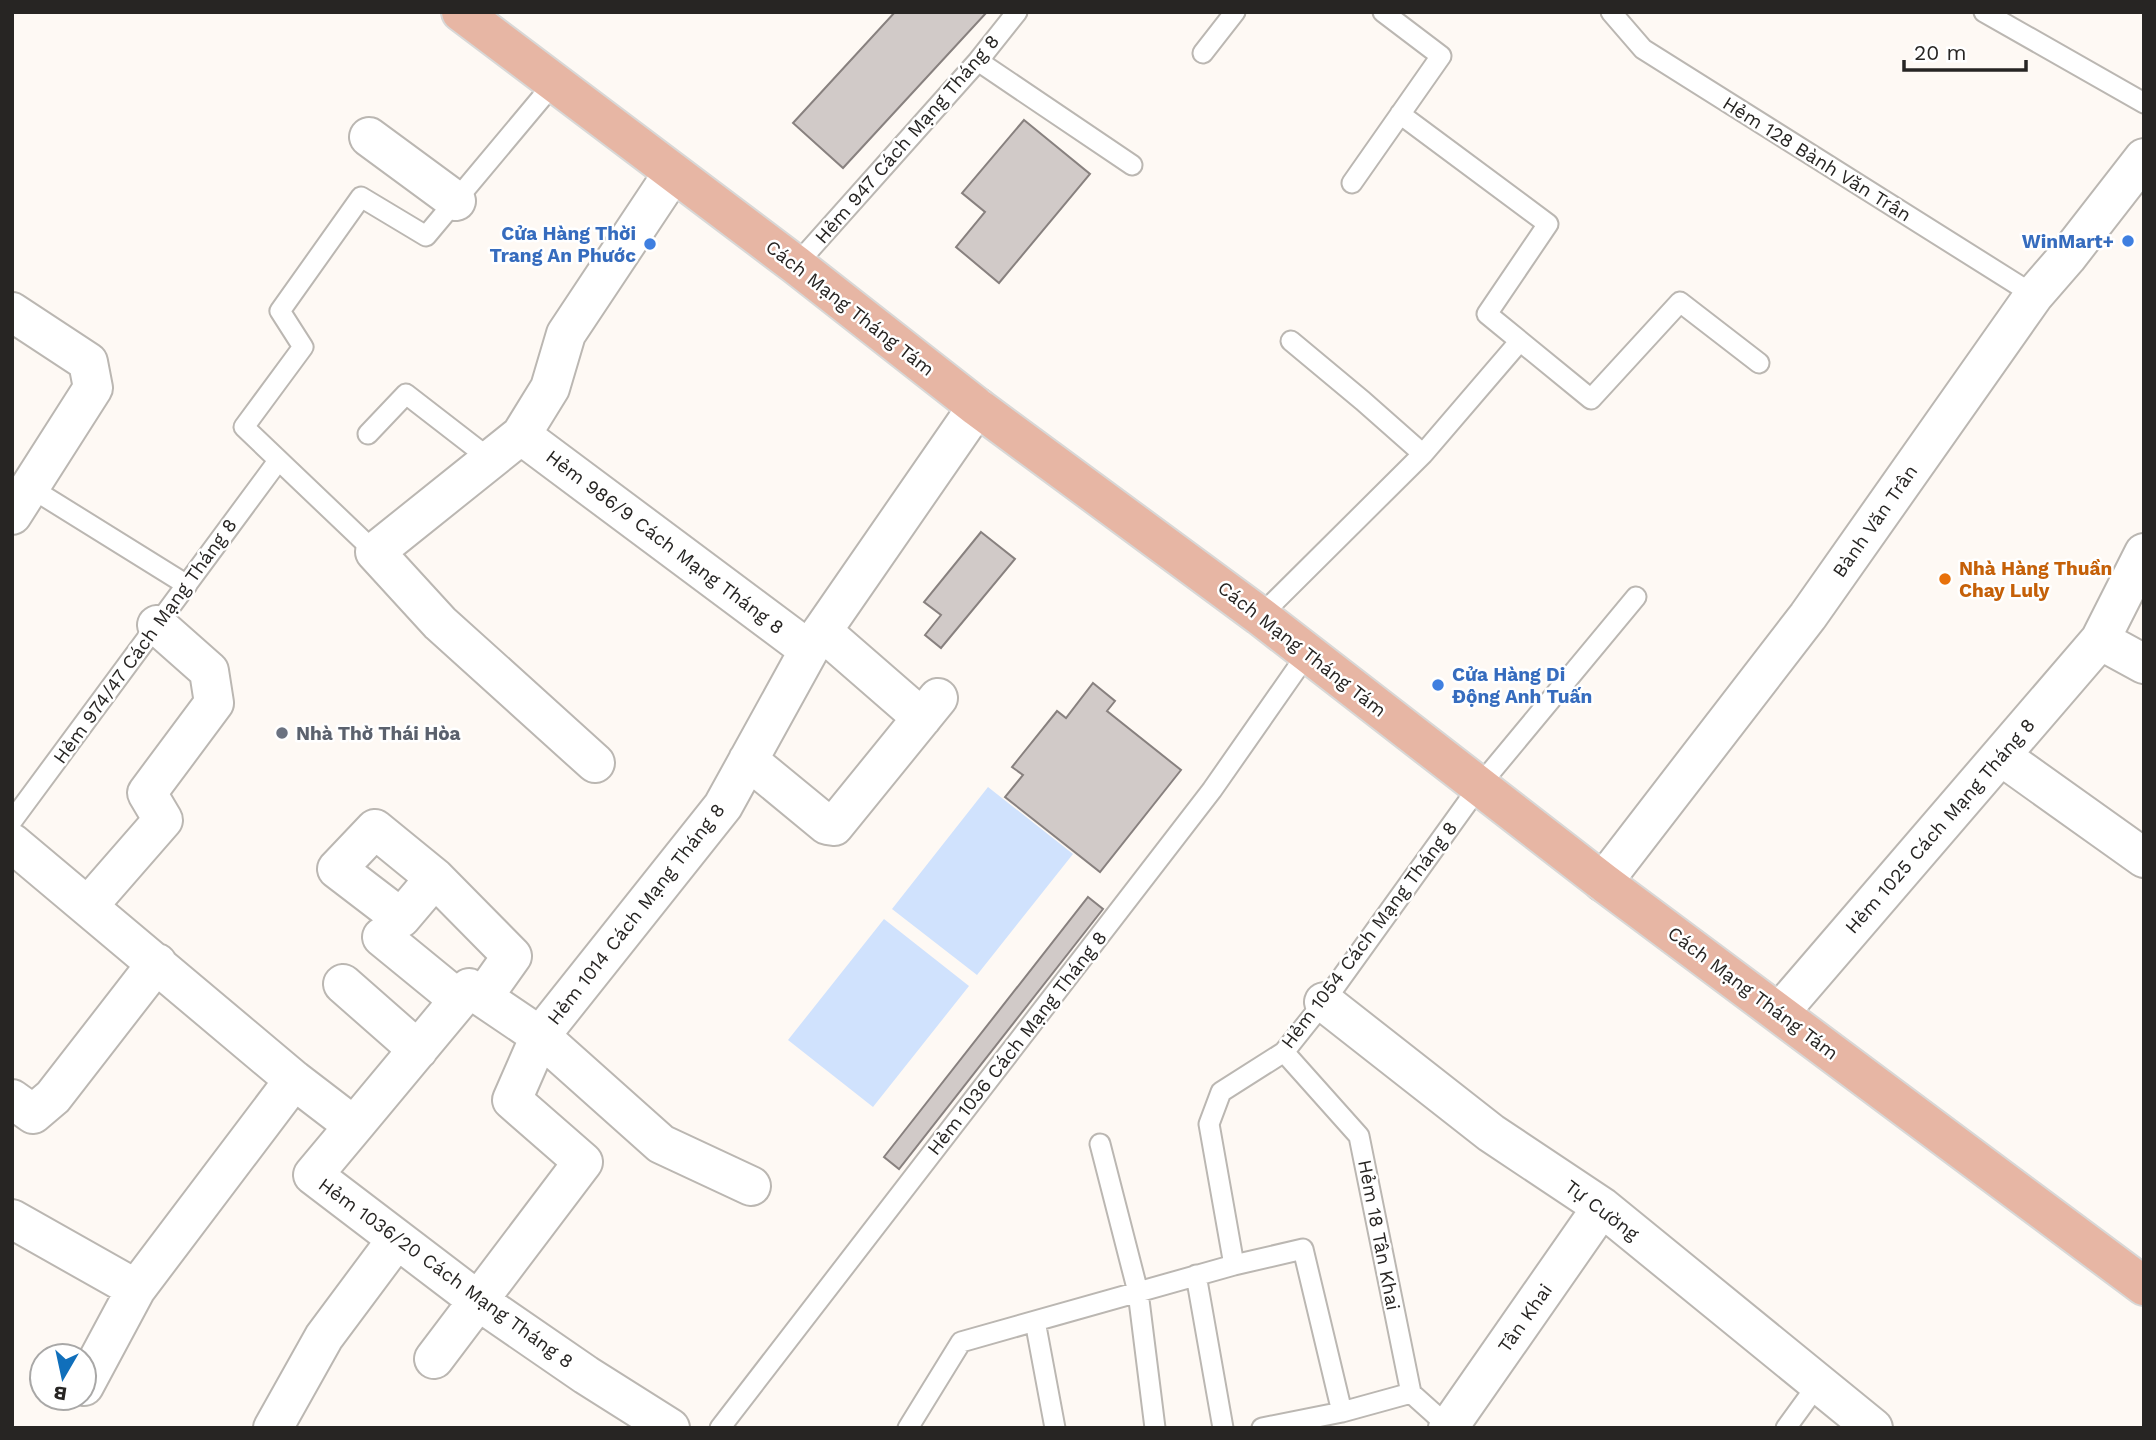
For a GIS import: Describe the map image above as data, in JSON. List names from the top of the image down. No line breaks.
{"streets":{"main road":["Cách Mạng Tháng Tám"],"street":["Bành Văn Trân","Hẻm 986/9 Cách Mạng Tháng 8","Hẻm 1025 Cách Mạng Tháng 8","Hẻm 1014 Cách Mạng Tháng 8","Tự Cường","Hẻm 1036/20 Cách Mạng Tháng 8","Tân Khai"],"lane":["Hẻm 947 Cách Mạng Tháng 8","Hẻm 128 Bành Văn Trân","Hẻm 974/47 Cách Mạng Tháng 8","Hẻm 1054 Cách Mạng Tháng 8","Hẻm 1036 Cách Mạng Tháng 8","Hẻm 18 Tân Khai"]},"crossings":[["Hẻm 947 Cách Mạng Tháng 8","Cách Mạng Tháng Tám"],["Hẻm 128 Bành Văn Trân","Bành Văn Trân"],["Cách Mạng Tháng Tám","Bành Văn Trân"],["Cách Mạng Tháng Tám","Hẻm 1025 Cách Mạng Tháng 8"],["Cách Mạng Tháng Tám","Hẻm 1014 Cách Mạng Tháng 8"],["Cách Mạng Tháng Tám","Hẻm 1054 Cách Mạng Tháng 8"],["Cách Mạng Tháng Tám","Hẻm 1036 Cách Mạng Tháng 8"],["Hẻm 986/9 Cách Mạng Tháng 8","Hẻm 1014 Cách Mạng Tháng 8"],["Hẻm 1054 Cách Mạng Tháng 8","Tự Cường"],["Hẻm 1054 Cách Mạng Tháng 8","Hẻm 18 Tân Khai"],["Tự Cường","Tân Khai"]],"places":["WinMart+","Cửa Hàng Thời Trang An Phước","Nhà Hàng Thuần Chay Luly","Cửa Hàng Di Động Anh Tuấn","Nhà Thờ Thái Hòa"],"scale_bar":"20 m","north":"bottom"}
